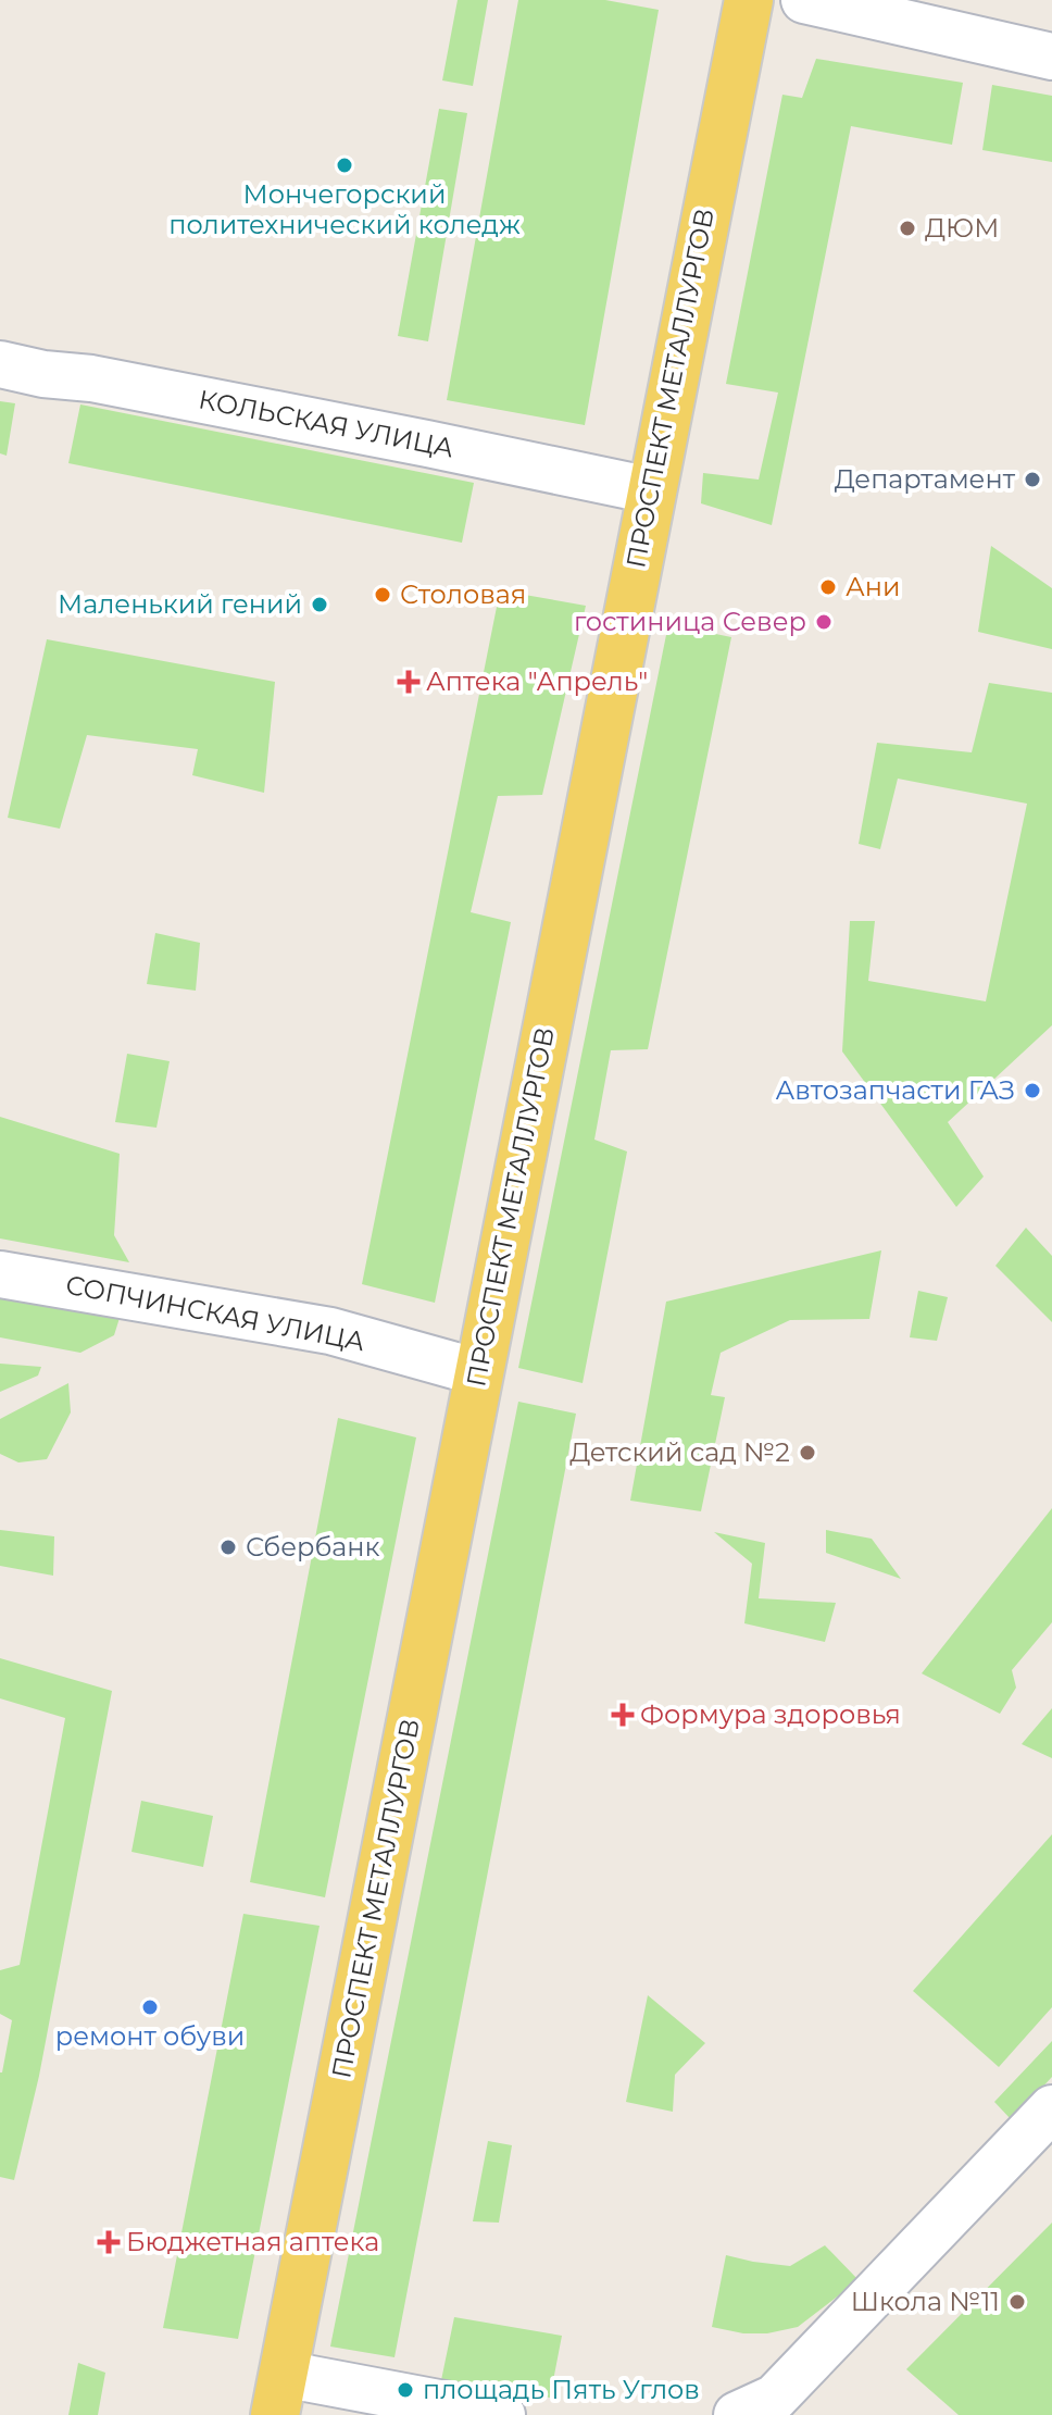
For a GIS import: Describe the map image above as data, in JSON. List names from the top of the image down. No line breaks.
{"streets":{"main road":["ПРОСПЕКТ МЕТАЛЛУРГОВ"],"street":["КОЛЬСКАЯ УЛИЦА","СОПЧИНСКАЯ УЛИЦА"]},"crossings":[["ПРОСПЕКТ МЕТАЛЛУРГОВ","КОЛЬСКАЯ УЛИЦА"],["ПРОСПЕКТ МЕТАЛЛУРГОВ","СОПЧИНСКАЯ УЛИЦА"]],"places":{"other":["Мончегорский политехнический коледж","ДЮМ","Департамент","Ани","Столовая","Маленький гений","гостиница Север","Автозапчасти ГАЗ","Детский сад №2","Сбербанк","ремонт обуви","Школа №11","площадь Пять Углов"],"health":["Аптека \"Апрель\"","Формура здоровья","Бюджетная аптека"]}}
